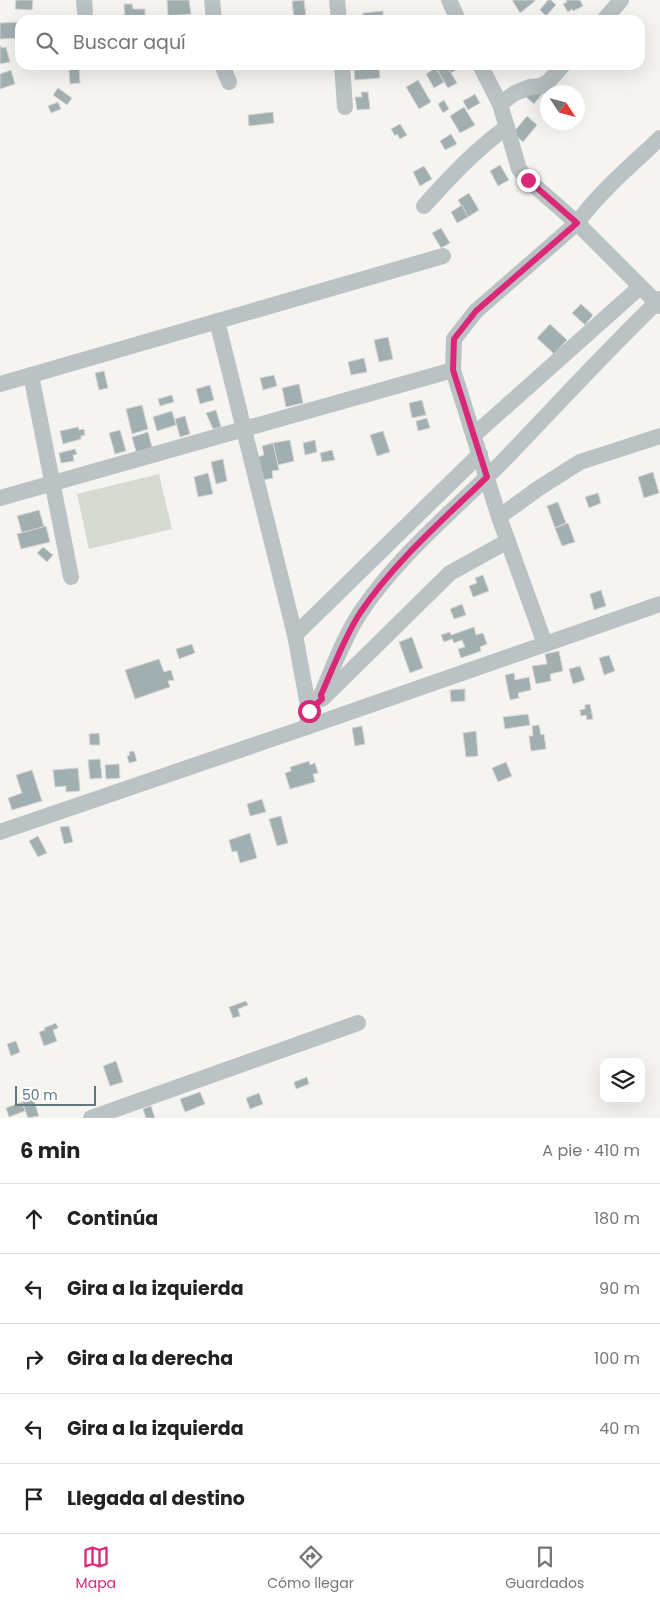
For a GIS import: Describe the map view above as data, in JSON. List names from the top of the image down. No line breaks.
{"scale_bar":"50 m","north":"bottom right","page":{"search":"Buscar aquí","scale":"50 m","heading":["6 min","A pie · 410 m"],"list":[["Continúa","180 m"],["Gira a la izquierda","90 m"],["Gira a la derecha","100 m"],["Gira a la izquierda","40 m"],"Llegada al destino"],"nav":["Mapa","Cómo llegar","Guardados"]}}
